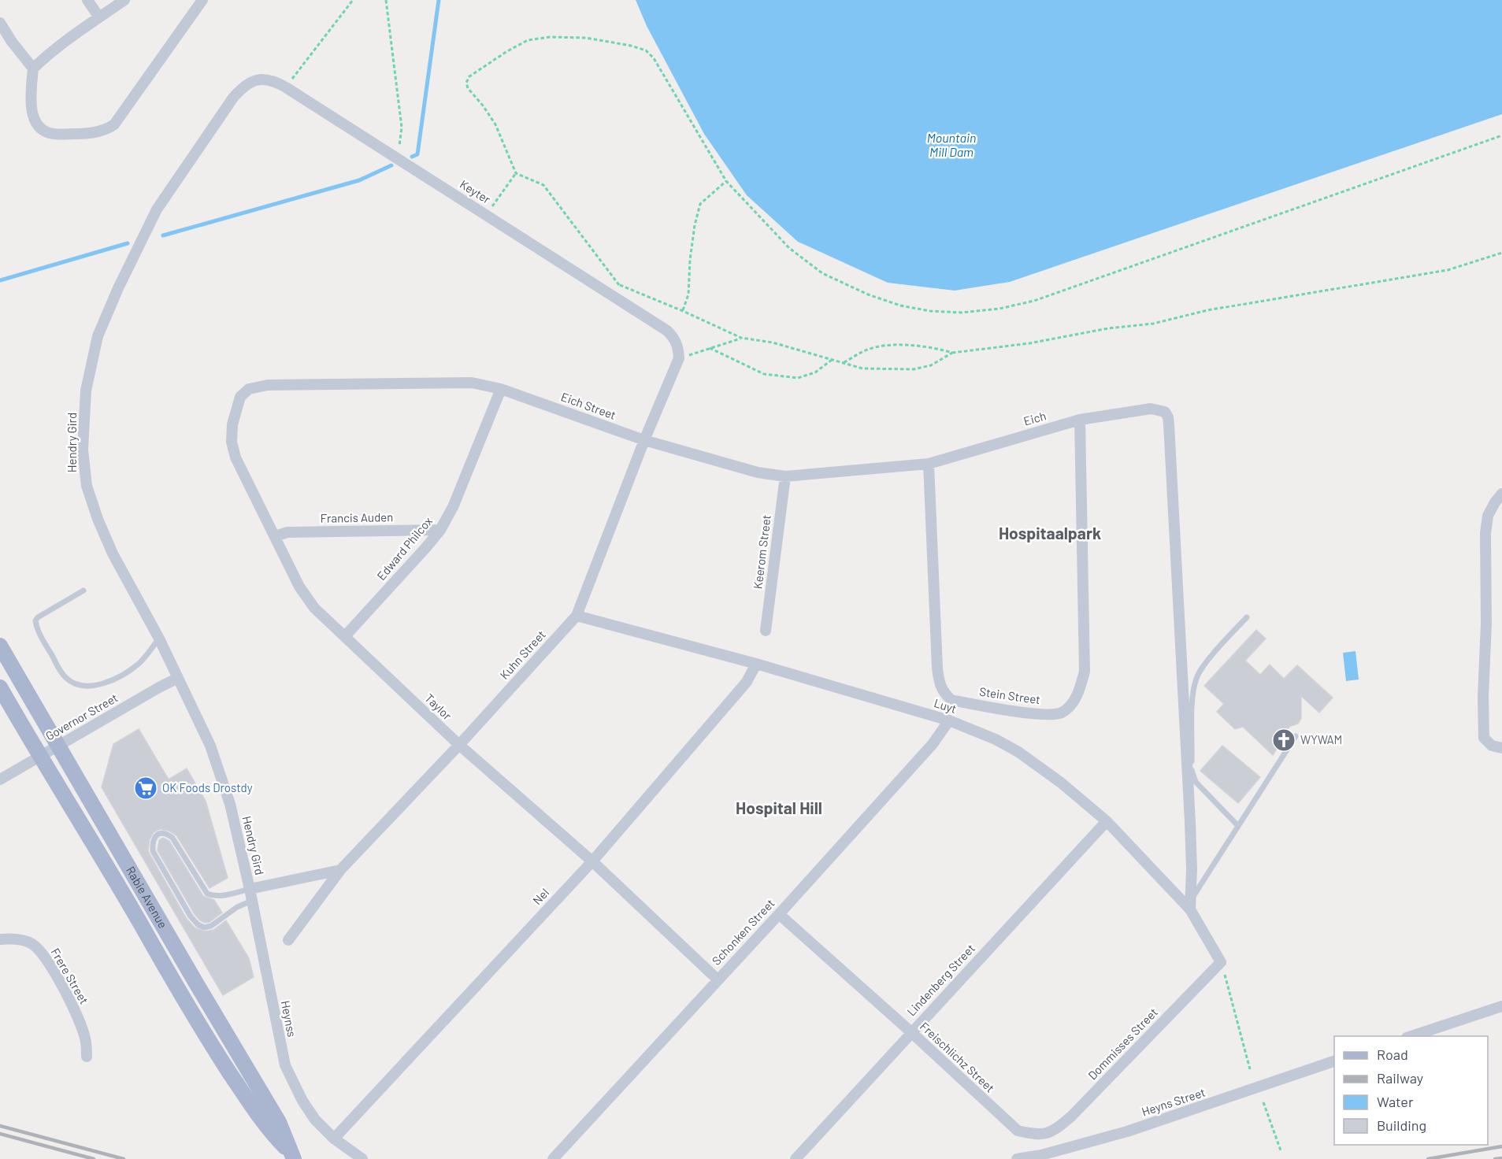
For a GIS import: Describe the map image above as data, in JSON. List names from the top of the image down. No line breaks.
{"streets":{"main road":["Rabie Avenue"],"street":["Keyter","Eich Street","Eich","Hendry Gird","Francis Auden","Edward Philcox","Keerom Street","Kuhn Street","Stein Street","Luyt","Taylor","Governor Street","Nel","Schonken Street","Frere Street","Lindenberg Street","Heynss","Dommisses Street","Freischlichz Street","Heyns Street"]},"crossings":[["Keyter","Hendry Gird"],["Keyter","Kuhn Street"],["Eich Street","Eich"],["Eich Street","Edward Philcox"],["Eich Street","Keerom Street"],["Eich Street","Kuhn Street"],["Eich Street","Stein Street"],["Eich Street","Taylor"],["Eich","Stein Street"],["Eich","Luyt"],["Hendry Gird","Governor Street"],["Hendry Gird","Heynss"],["Francis Auden","Edward Philcox"],["Francis Auden","Taylor"],["Edward Philcox","Taylor"],["Kuhn Street","Luyt"],["Kuhn Street","Taylor"],["Luyt","Nel"],["Luyt","Schonken Street"],["Luyt","Lindenberg Street"],["Luyt","Dommisses Street"],["Taylor","Nel"],["Taylor","Schonken Street"],["Governor Street","Rabie Avenue"],["Nel","Heynss"],["Schonken Street","Freischlichz Street"],["Lindenberg Street","Freischlichz Street"],["Dommisses Street","Freischlichz Street"]],"districts":["Hospitaalpark","Hospital Hill"],"water":["Mountain Mill Dam"],"places":{"church":["WYWAM"],"supermarket":["OK Foods Drostdy"]},"legend":["Road","Railway","Water","Building"]}
